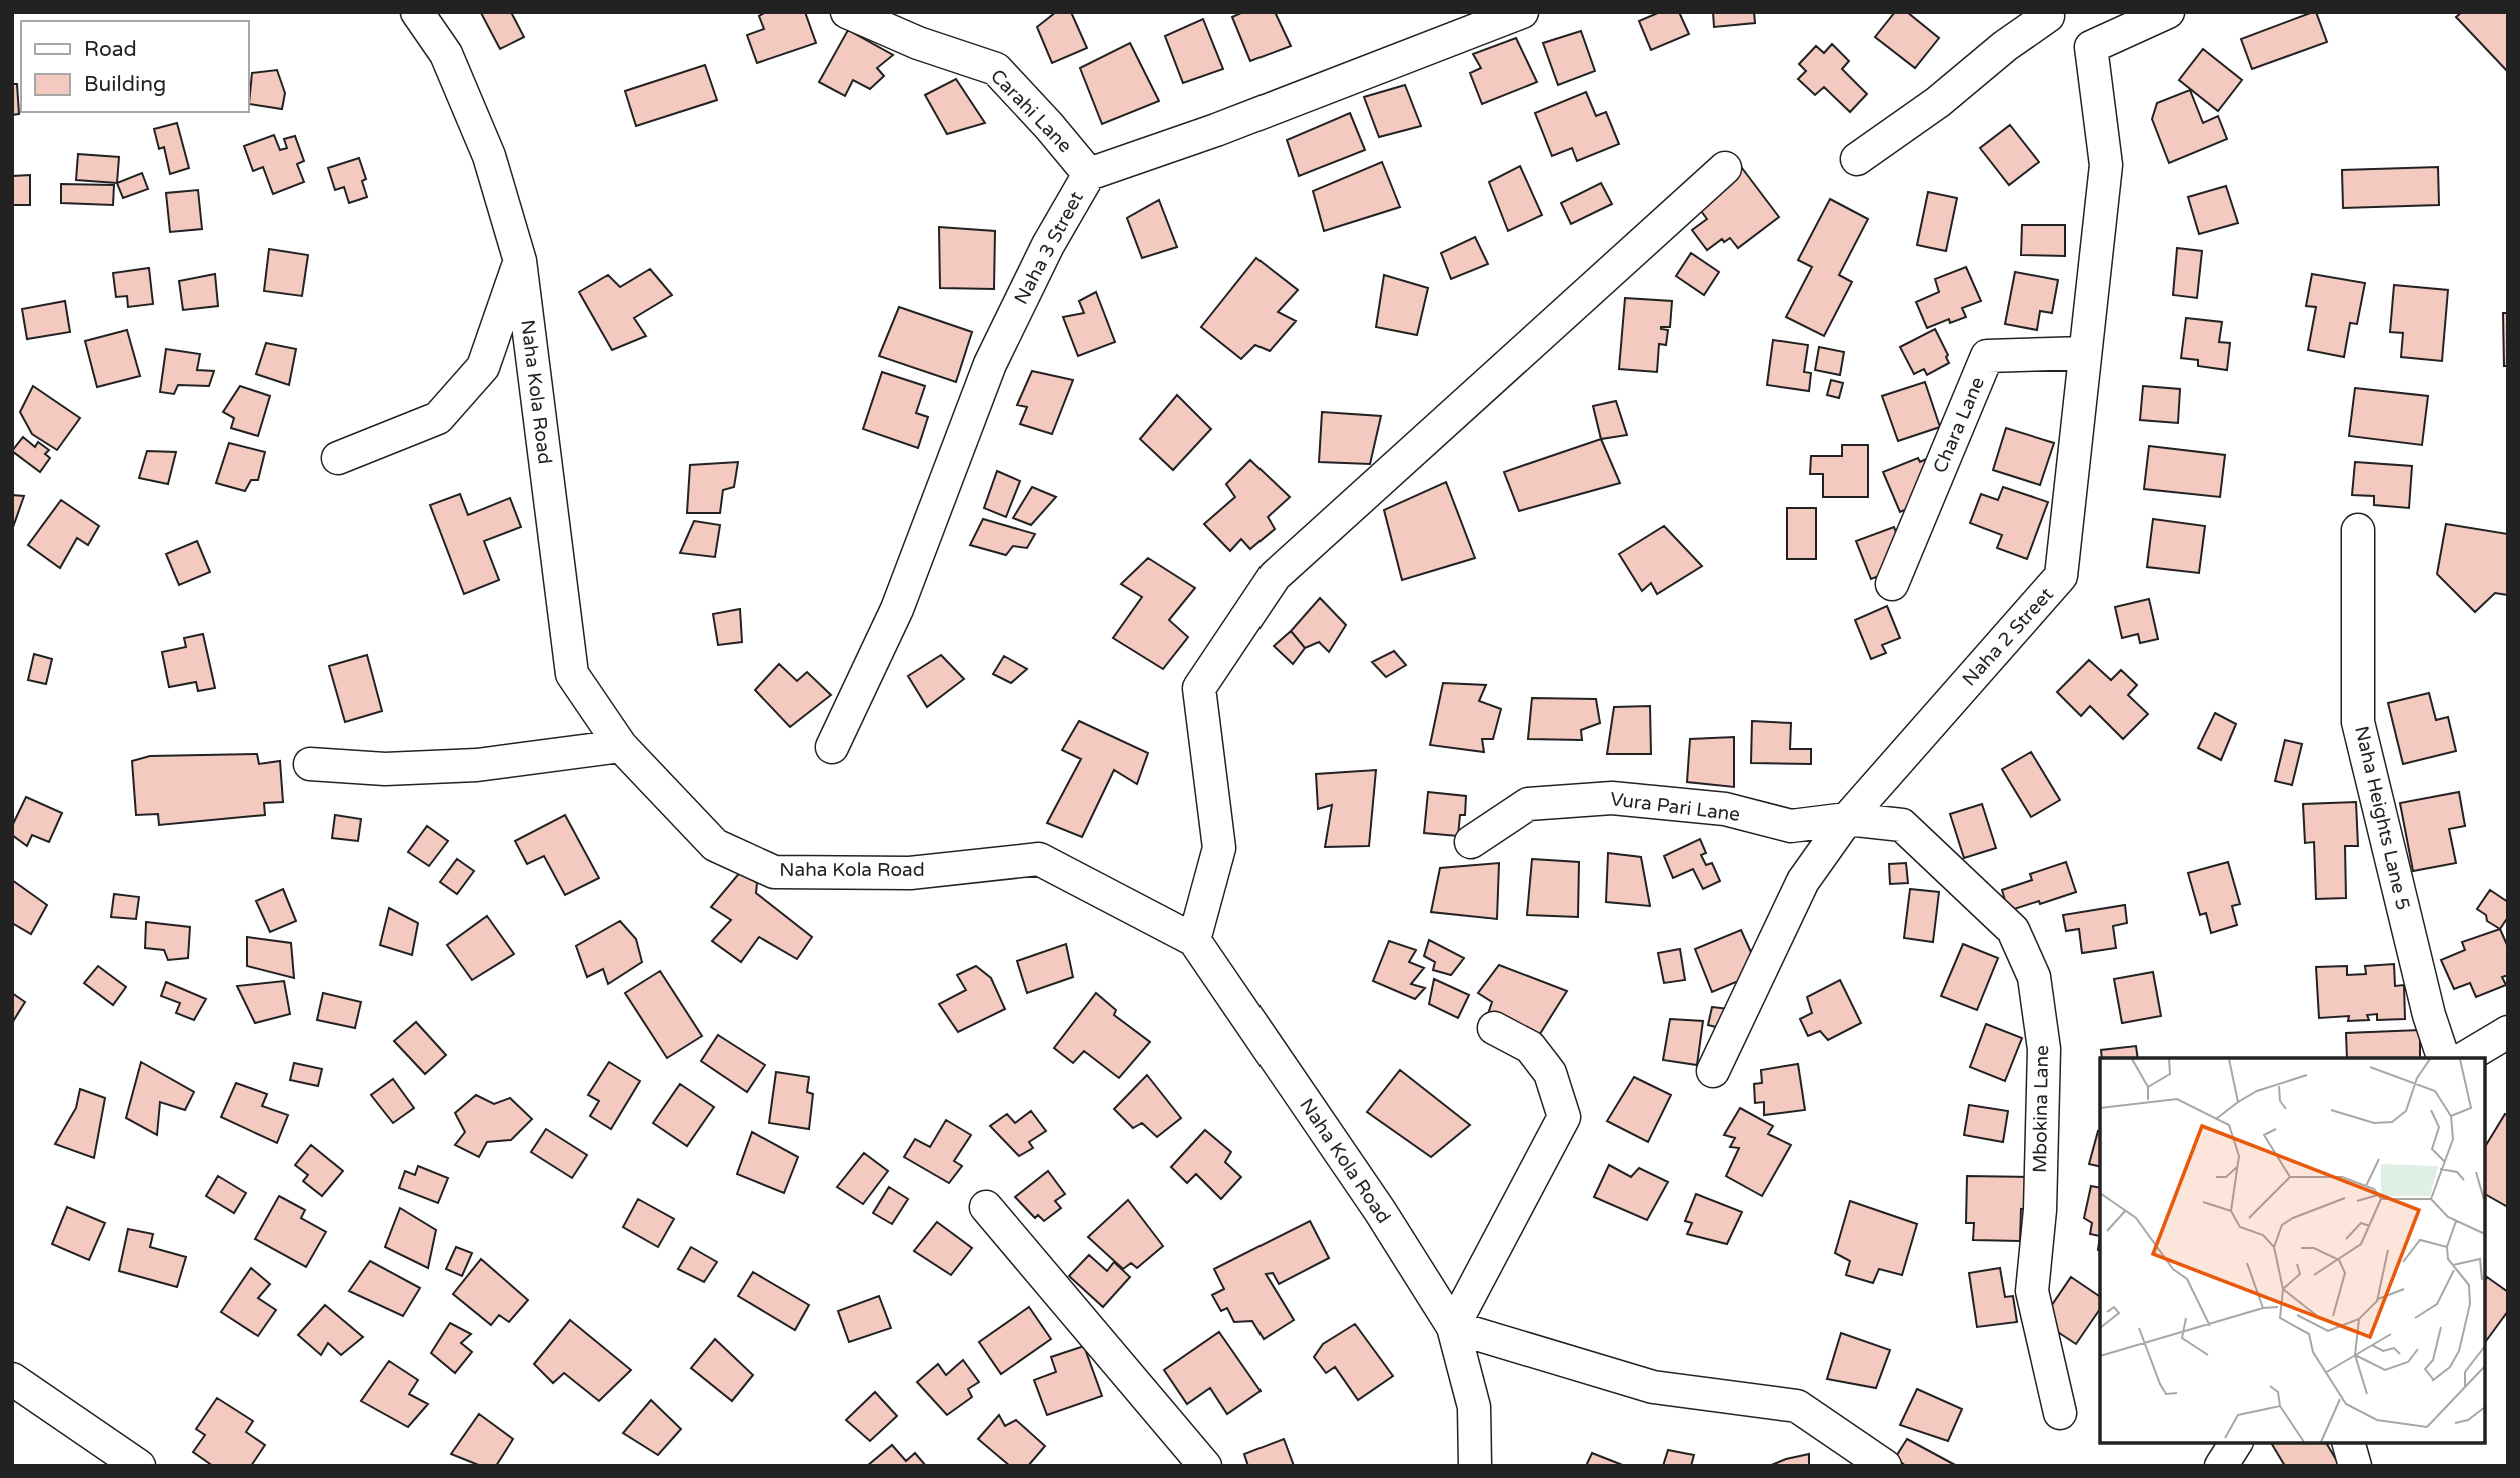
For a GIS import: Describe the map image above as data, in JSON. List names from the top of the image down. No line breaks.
{"streets":{"street":["Carahi Lane","Naha 3 Street","Naha Kola Road","Chara Lane","Naha 2 Street","Vura Pari Lane","Naha Heights Lane 5","Mbokina Lane"]},"crossings":[["Carahi Lane","Naha 3 Street"],["Chara Lane","Naha 2 Street"],["Naha 2 Street","Vura Pari Lane"],["Naha 2 Street","Mbokina Lane"],["Vura Pari Lane","Mbokina Lane"]],"legend":["Road","Building"]}
